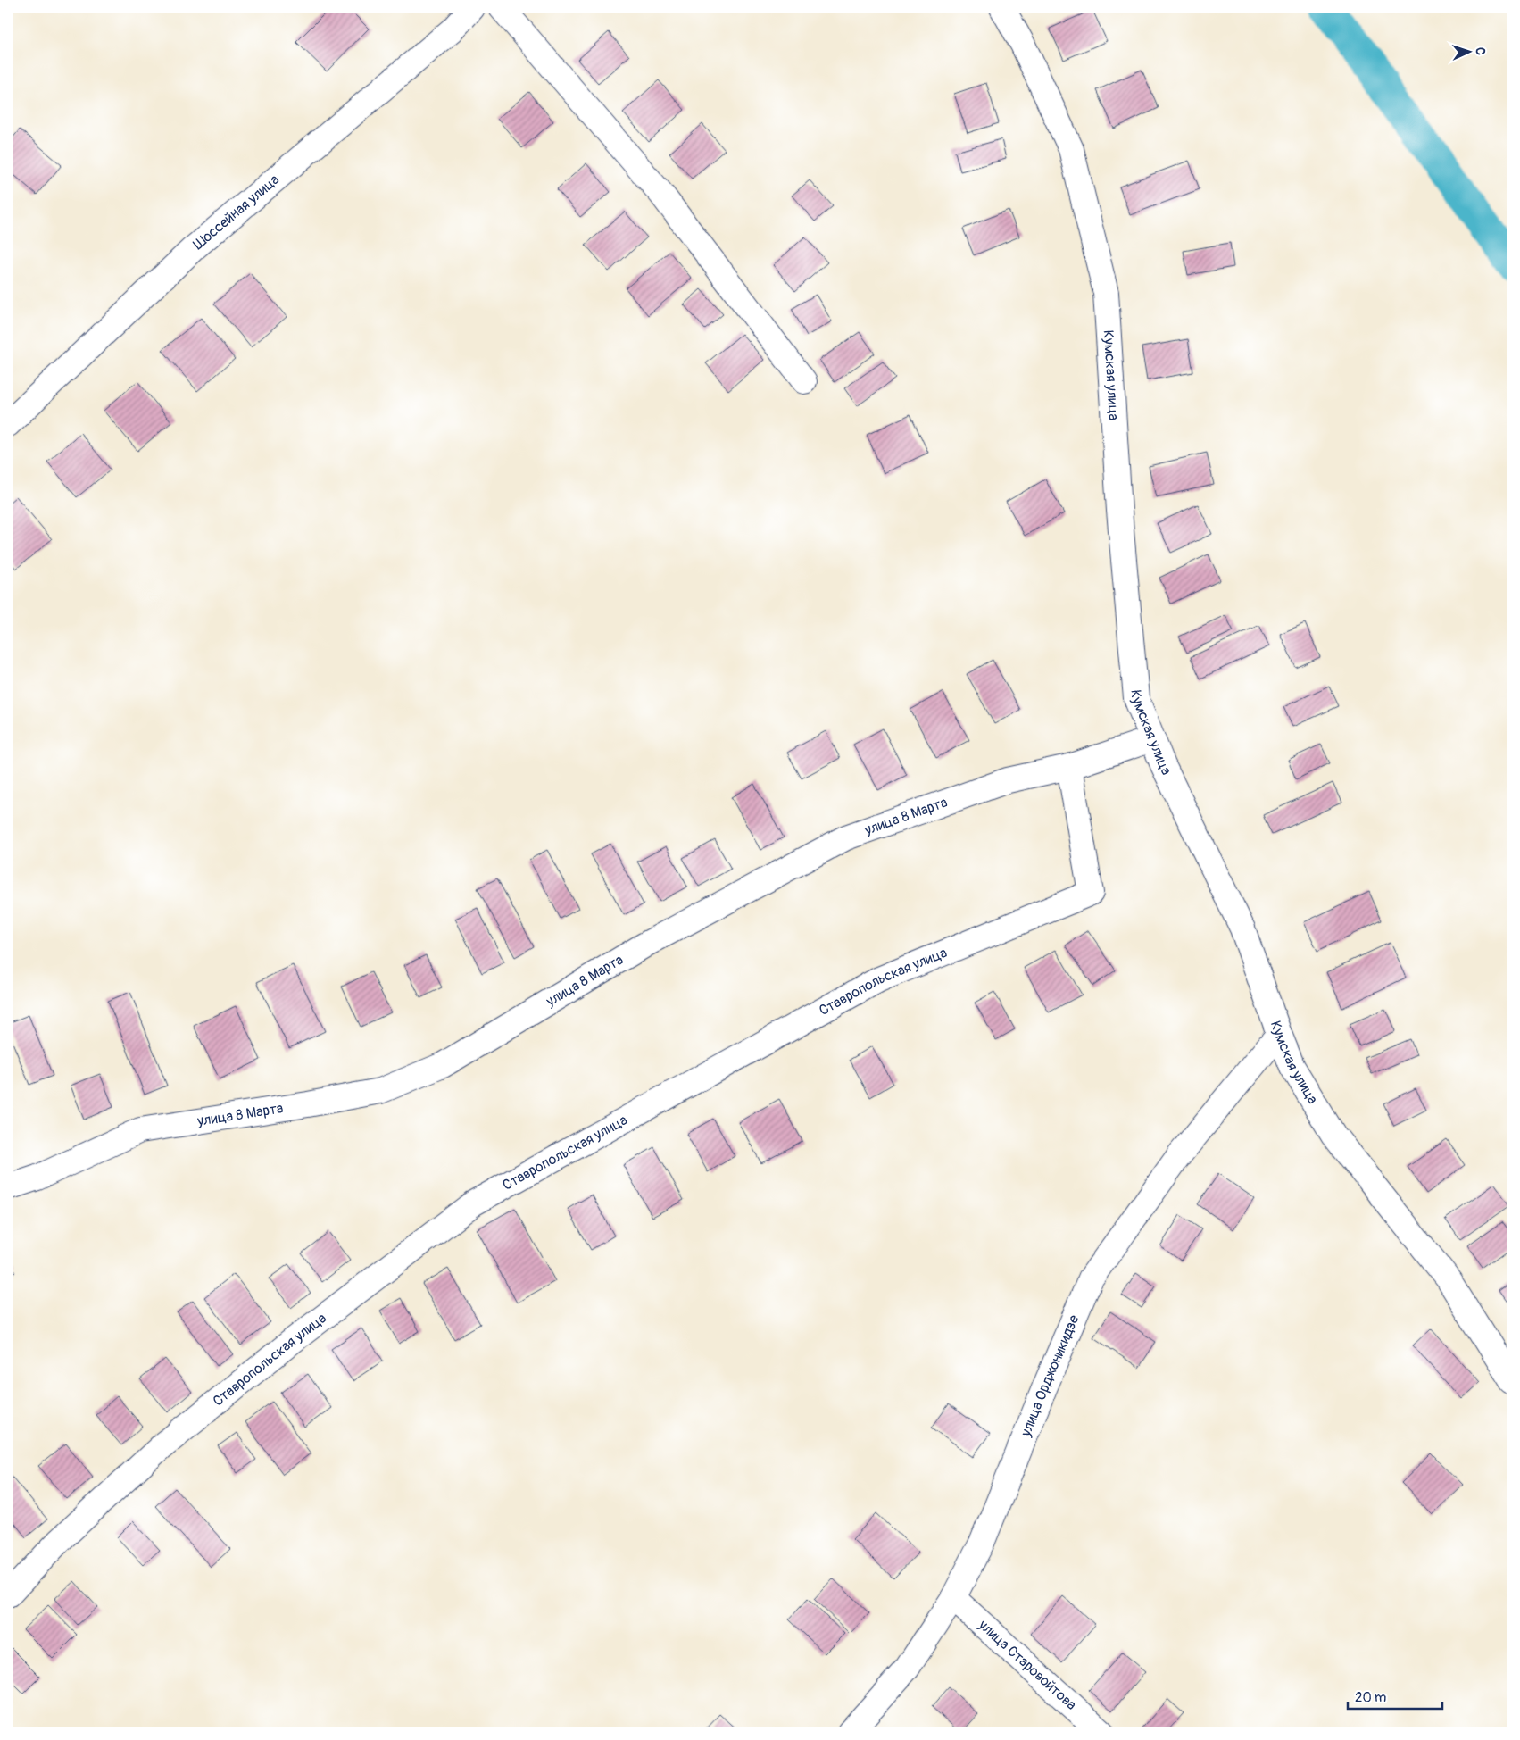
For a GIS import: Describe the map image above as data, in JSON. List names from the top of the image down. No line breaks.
{"streets":{"street":["Шоссейная улица","Кумская улица","улица 8 Марта","Ставропольская улица","улица Орджоникидзе","улица Старовойтова"]},"crossings":[["Кумская улица","улица 8 Марта"],["Кумская улица","улица Орджоникидзе"],["улица 8 Марта","Ставропольская улица"],["улица Орджоникидзе","улица Старовойтова"]],"scale_bar":"20 m","north":"right"}
